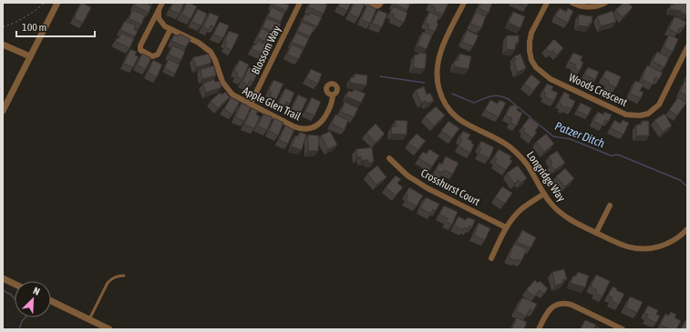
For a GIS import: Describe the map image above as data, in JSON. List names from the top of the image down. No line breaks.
{"streets":{"street":["Blossom Way","Woods Crescent","Apple Glen Trail","Longridge Way","Crosshurst Court"]},"crossings":[["Blossom Way","Apple Glen Trail"]],"water":["Patzer Ditch"],"scale_bar":"100 m","north":"top right"}
